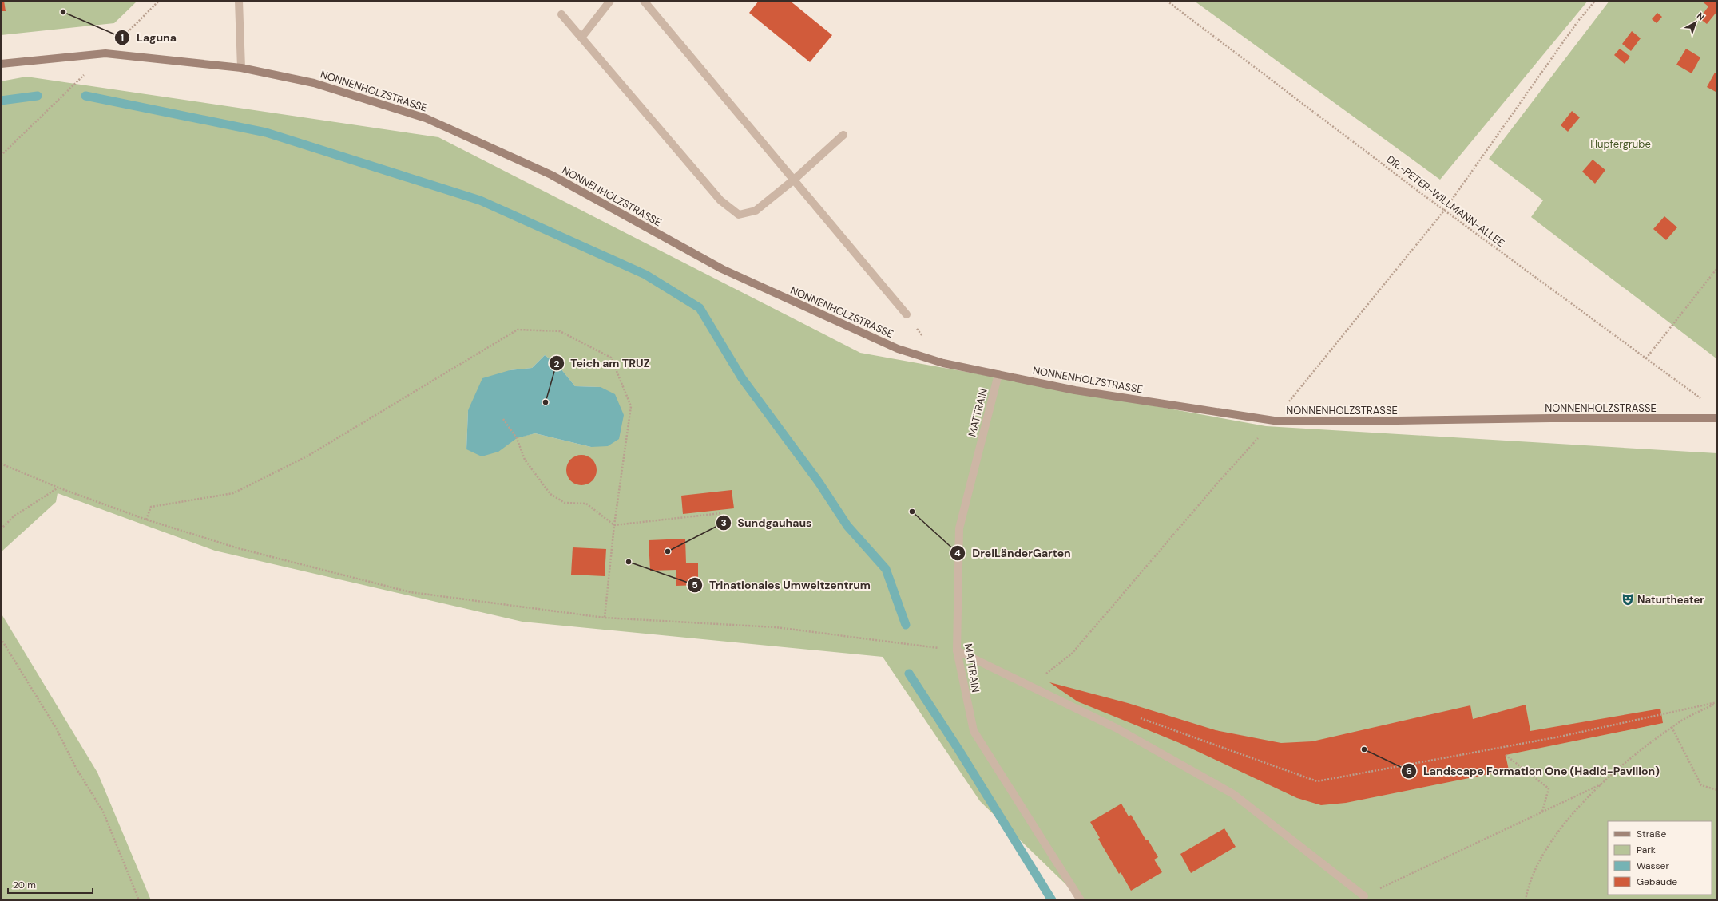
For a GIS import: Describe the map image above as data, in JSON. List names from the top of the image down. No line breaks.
{"streets":{"street":["NONNENHOLZSTRASSE","MATTRAIN"],"path":["DR.-PETER-WILLMANN-ALLEE"]},"crossings":[["NONNENHOLZSTRASSE","MATTRAIN"]],"parks":["Hupfergrube"],"places":{"other":["Laguna","Teich am TRUZ","DreiLänderGarten","Sundgauhaus","Trinationales Umweltzentrum","Landscape Formation One (Hadid-Pavillon)"],"theatre":["Naturtheater"]},"legend":["Straße","Park","Wasser","Gebäude"],"scale_bar":"20 m","north":"top right"}
